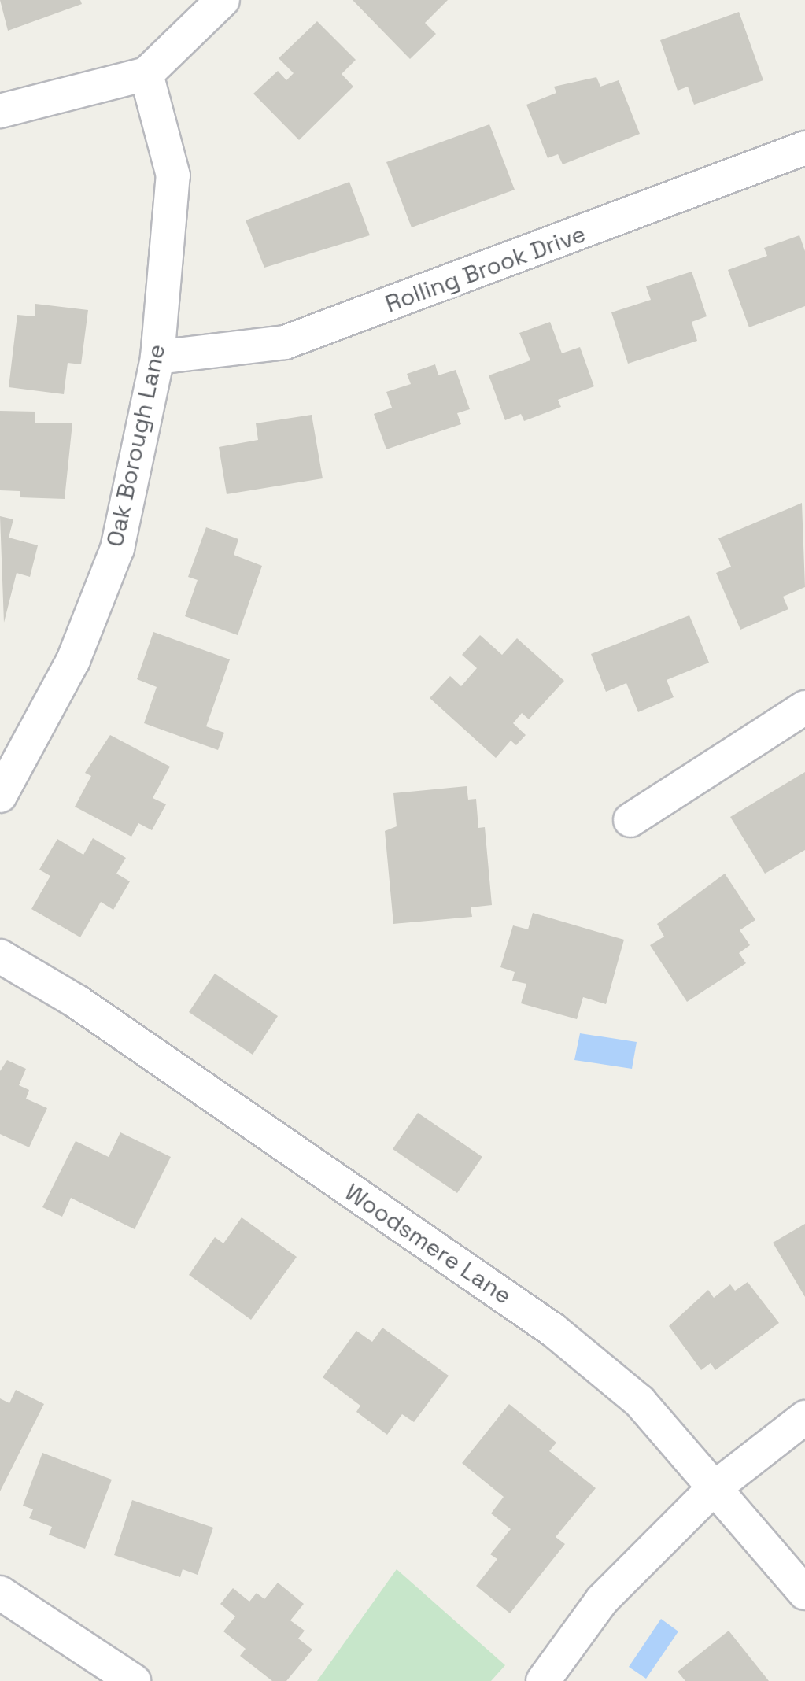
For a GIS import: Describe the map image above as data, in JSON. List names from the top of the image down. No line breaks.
{"streets":{"street":["Rolling Brook Drive","Oak Borough Lane","Woodsmere Lane"]},"crossings":[["Rolling Brook Drive","Oak Borough Lane"]]}
